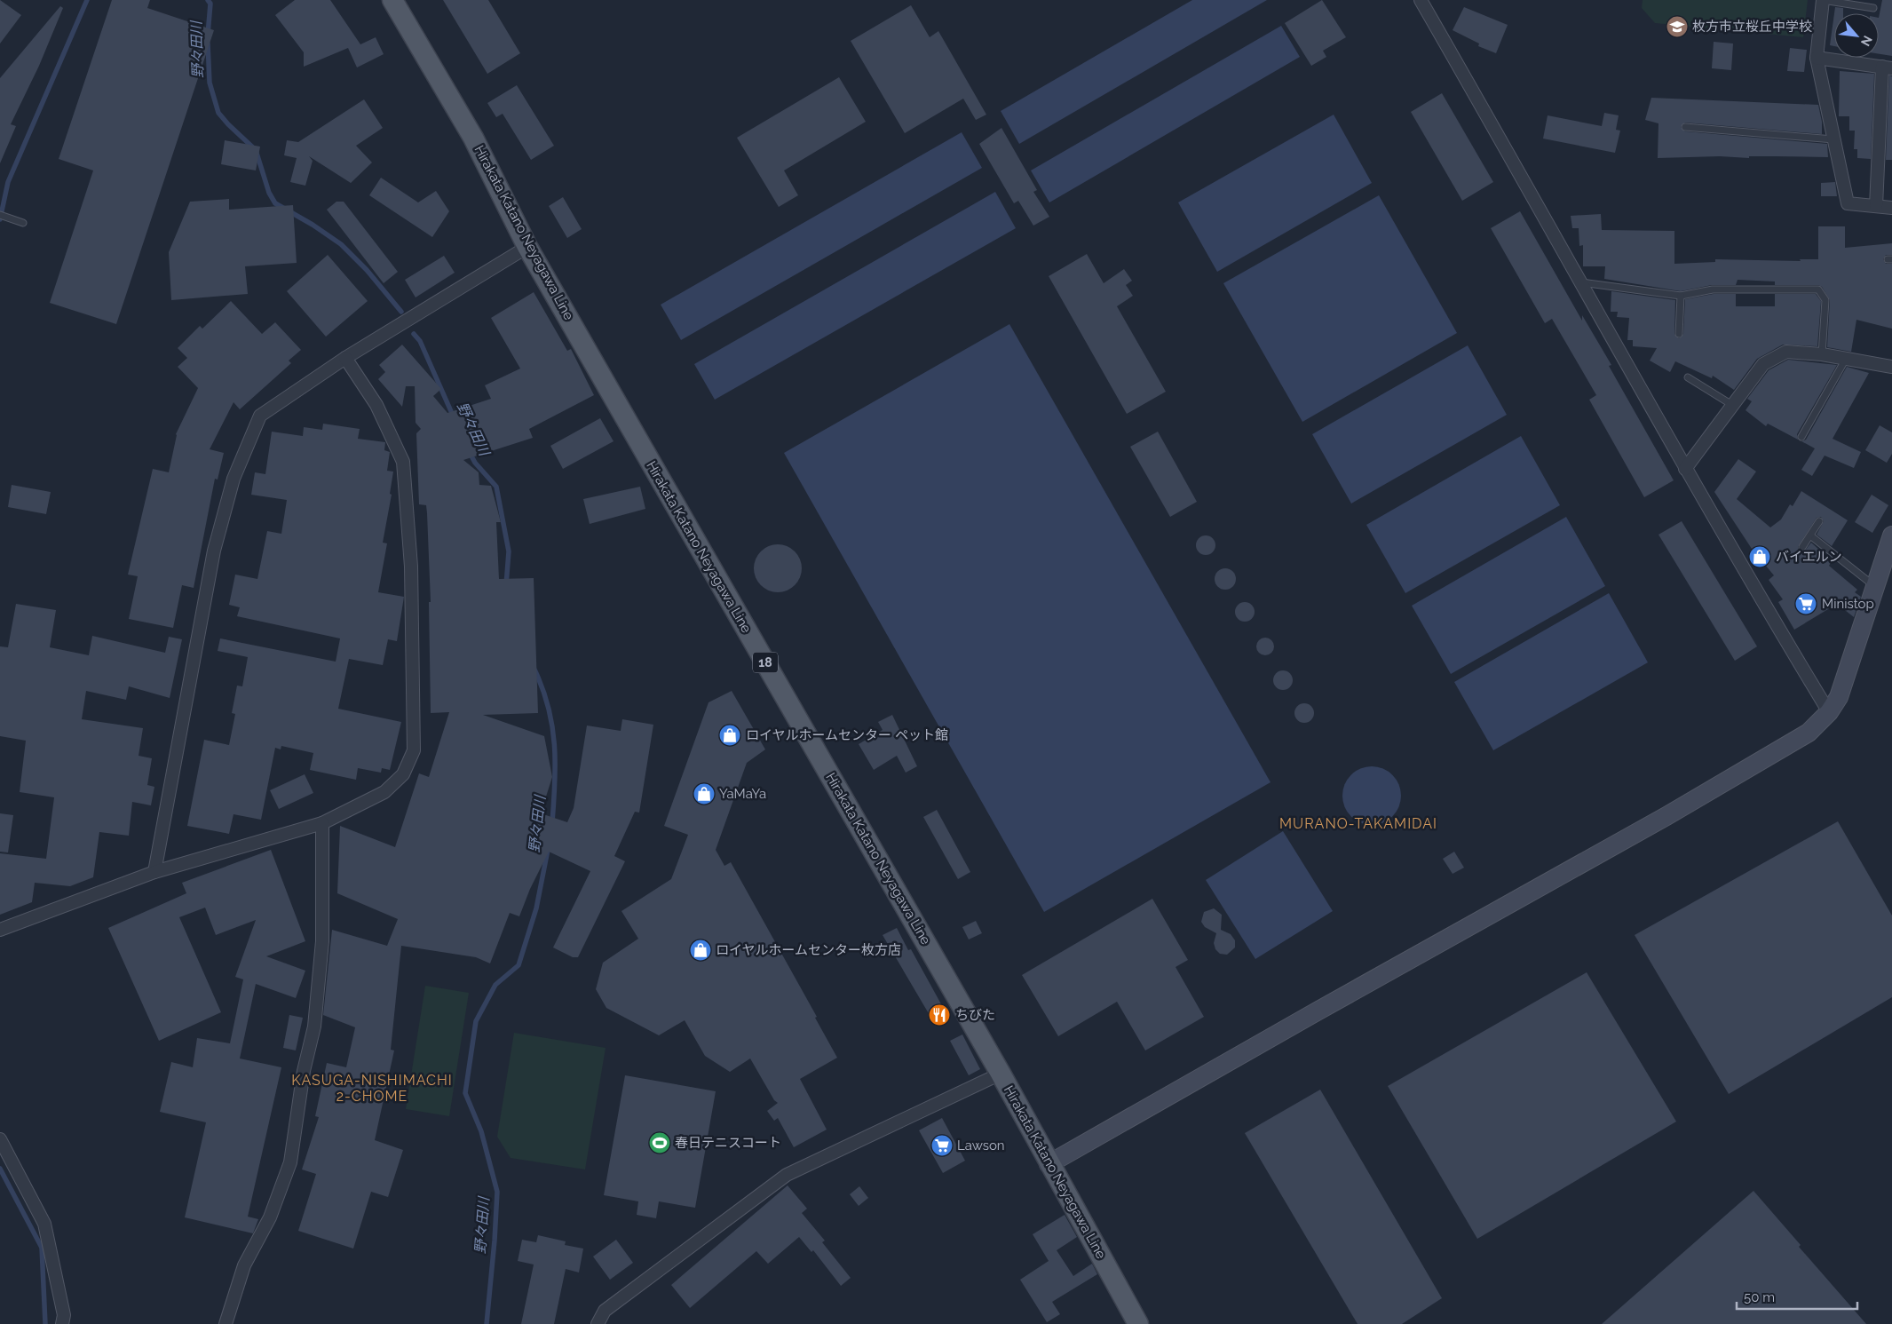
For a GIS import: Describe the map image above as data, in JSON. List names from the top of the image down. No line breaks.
{"streets":{"main road":["Hirakata Katano Neyagawa Line","18"]},"districts":["MURANO-TAKAMIDAI","KASUGA-NISHIMACHI 2-CHOME"],"water":["野々田川"],"places":{"school or university":["枚方市立桜丘中学校"],"shop":["バイエルン","ロイヤルホームセンター ペット館","YaMaYa","ロイヤルホームセンター枚方店"],"supermarket":["Ministop","Lawson"],"restaurant":["ちびた"],"sports":["春日テニスコート"]},"scale_bar":"50 m","north":"bottom right"}
